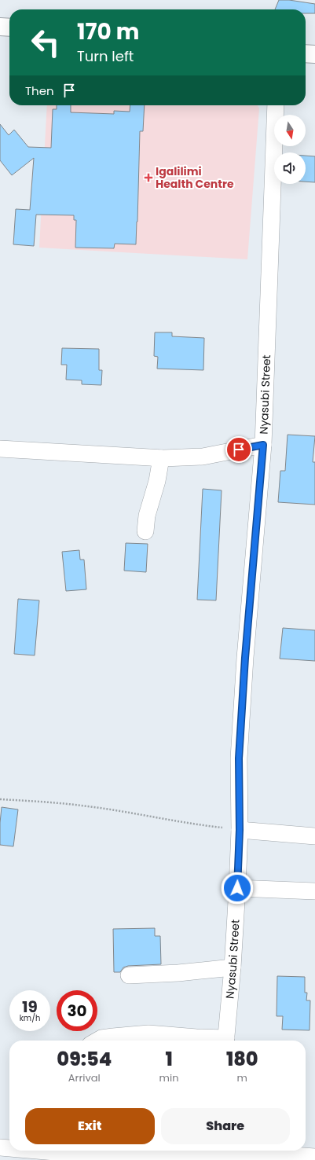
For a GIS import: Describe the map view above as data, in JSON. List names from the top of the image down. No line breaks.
{"streets":{"street":["Nyasubi Street"]},"places":{"health":["Igalilimi Health Centre"]},"north":"bottom","page":{"turn":["170 m","Turn left"],"then":"Then","speed":"19 km/h","limit":"30","eta":["09:54","Arrival","1","min","180","m"],"buttons":["Exit","Share"]}}
